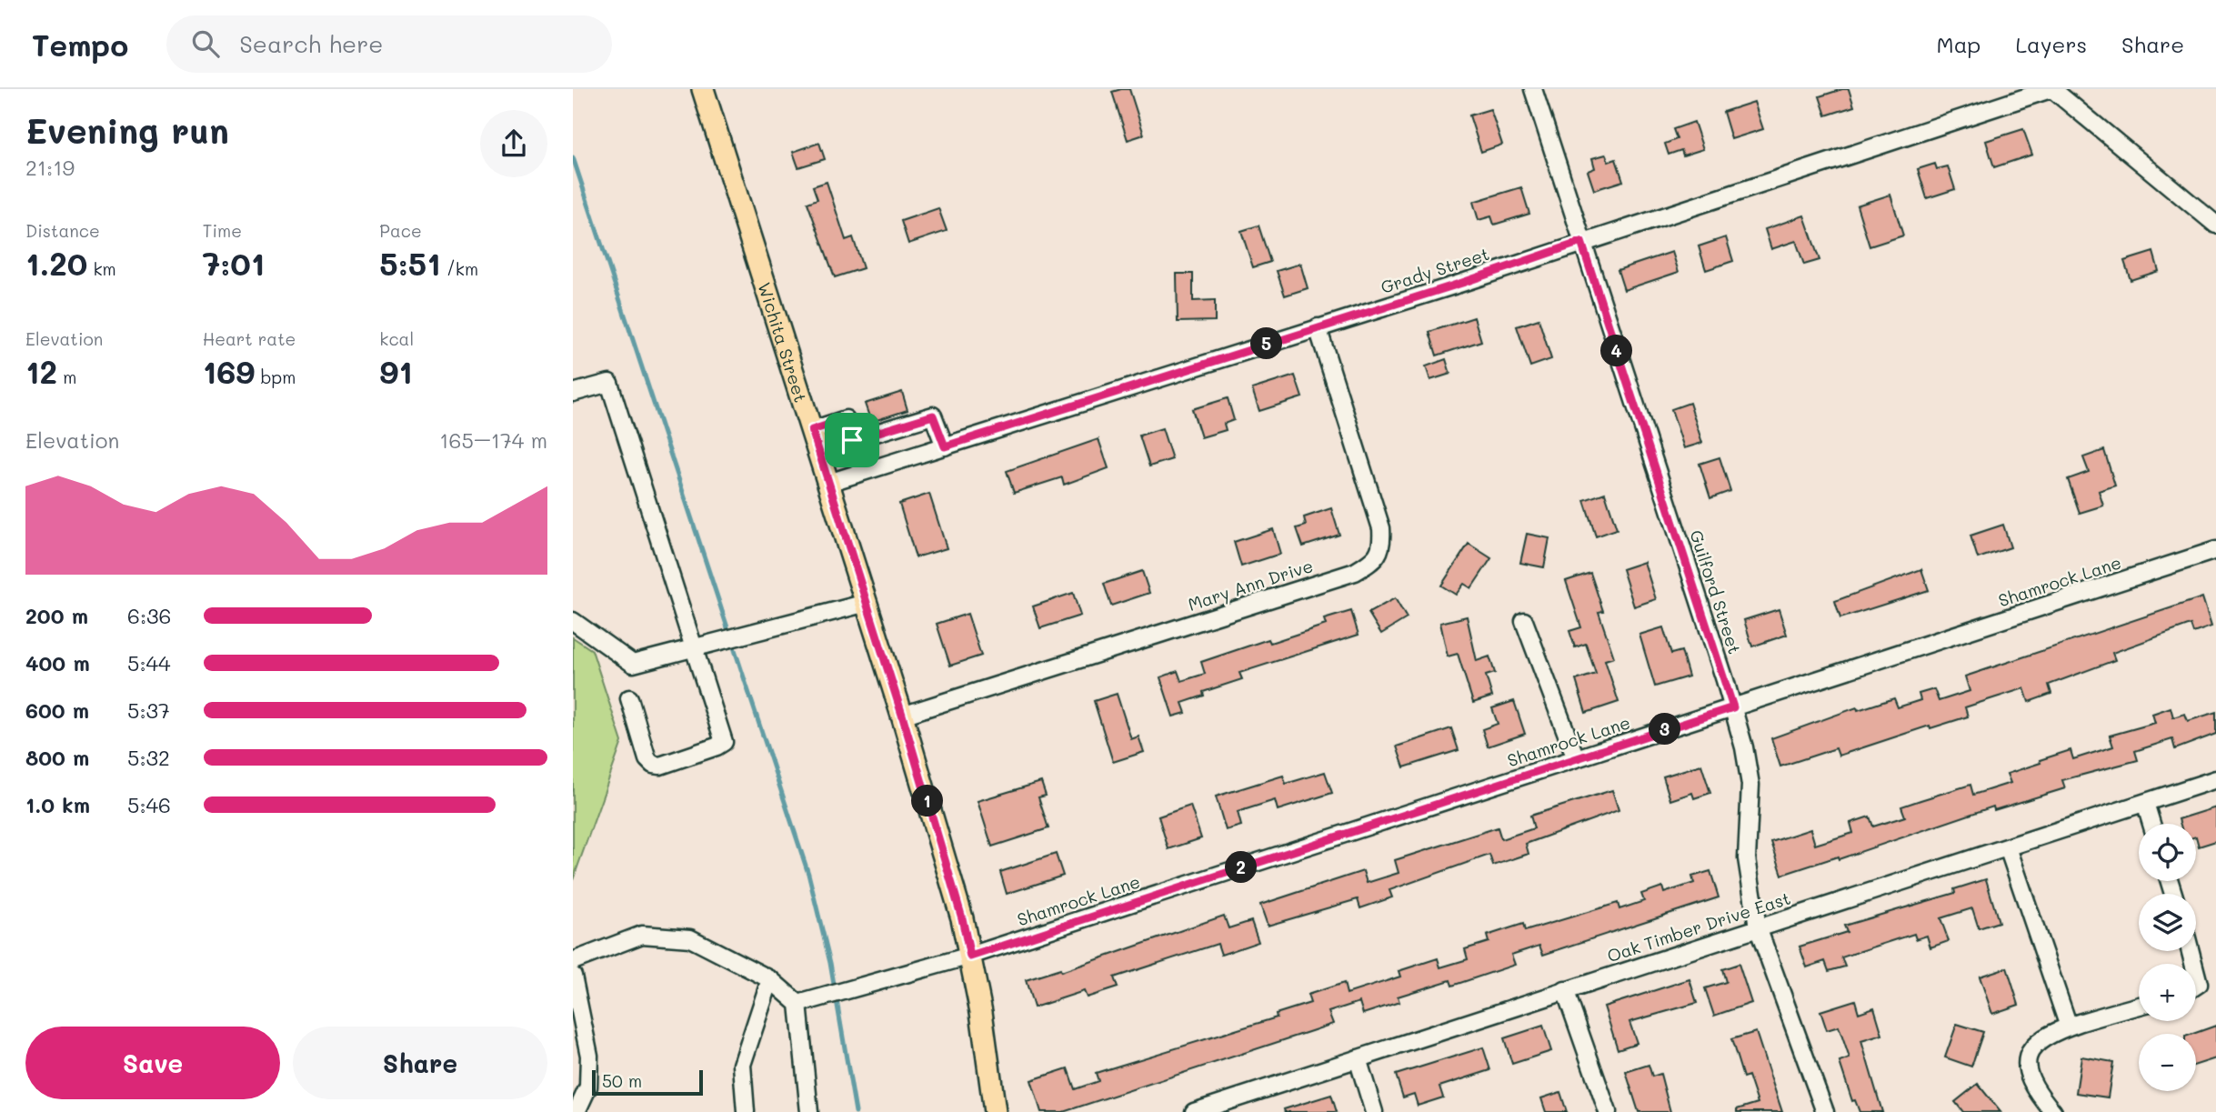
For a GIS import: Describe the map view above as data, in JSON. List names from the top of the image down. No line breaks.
{"streets":{"main road":["Wichita Street"],"street":["Grady Street","Shamrock Lane","Mary Ann Drive","Guilford Street","Oak Timber Drive East"]},"crossings":[["Grady Street","Wichita Street"],["Grady Street","Mary Ann Drive"],["Grady Street","Guilford Street"],["Wichita Street","Shamrock Lane"],["Wichita Street","Mary Ann Drive"],["Shamrock Lane","Guilford Street"],["Guilford Street","Oak Timber Drive East"]],"scale_bar":"50 m","page":{"header":"Tempo","search":"Search here","nav":["Map","Layers","Share"],"heading":["Evening run","21:19"],"stats":[["Distance","1.20 km"],["Time","7:01"],["Pace","5:51 /km"],["Elevation","12 m"],["Heart rate","169 bpm"],["kcal","91"]],"pins":["5","4","3","1","2"],"chart":["Elevation","165–174 m"],"list":[{"name":"200 m","note":"6:36"},{"name":"400 m","note":"5:44"},{"name":"600 m","note":"5:37"},{"name":"800 m","note":"5:32"},{"name":"1.0 km","note":"5:46"}],"map_buttons":["+","−"],"buttons":["Save","Share"],"scale":"50 m"}}
